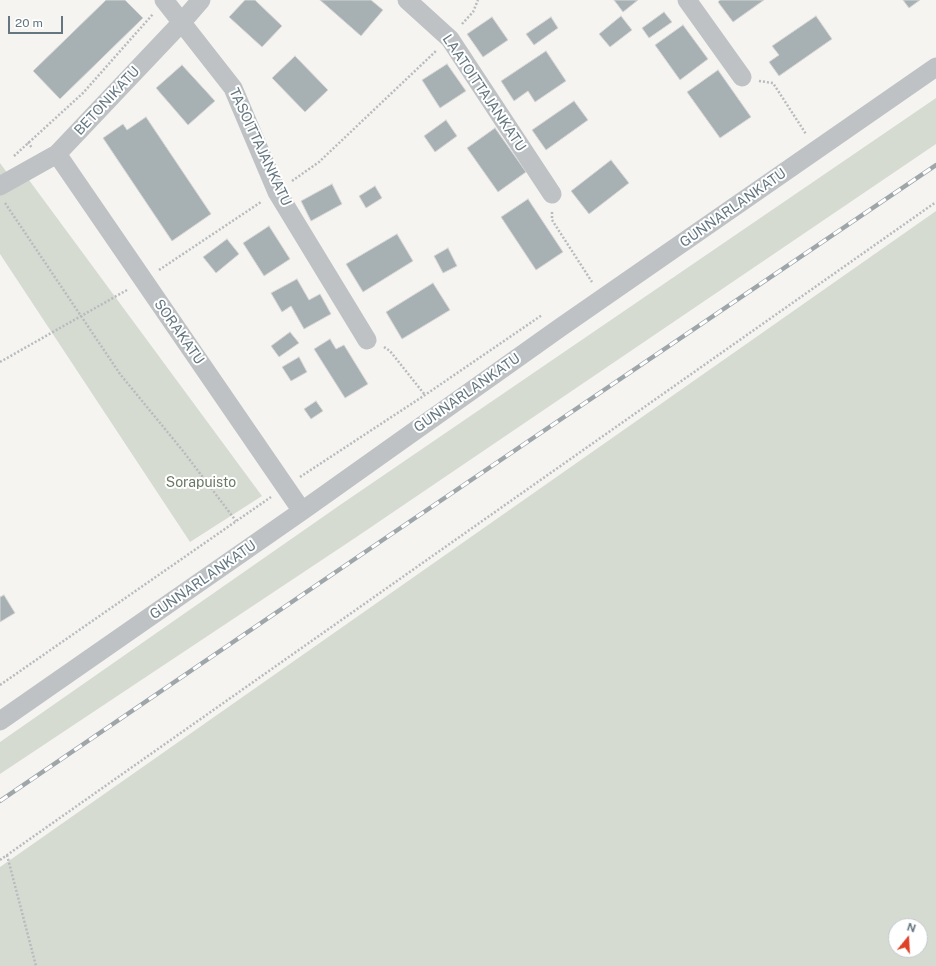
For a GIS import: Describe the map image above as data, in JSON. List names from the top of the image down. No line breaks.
{"streets":{"street":["LAATOITTAJANKATU","BETONIKATU","TASOITTAJANKATU","GUNNARLANKATU","SORAKATU"]},"crossings":[["BETONIKATU","TASOITTAJANKATU"],["BETONIKATU","SORAKATU"],["GUNNARLANKATU","SORAKATU"]],"parks":["Sorapuisto"],"scale_bar":"20 m","north":"top"}
